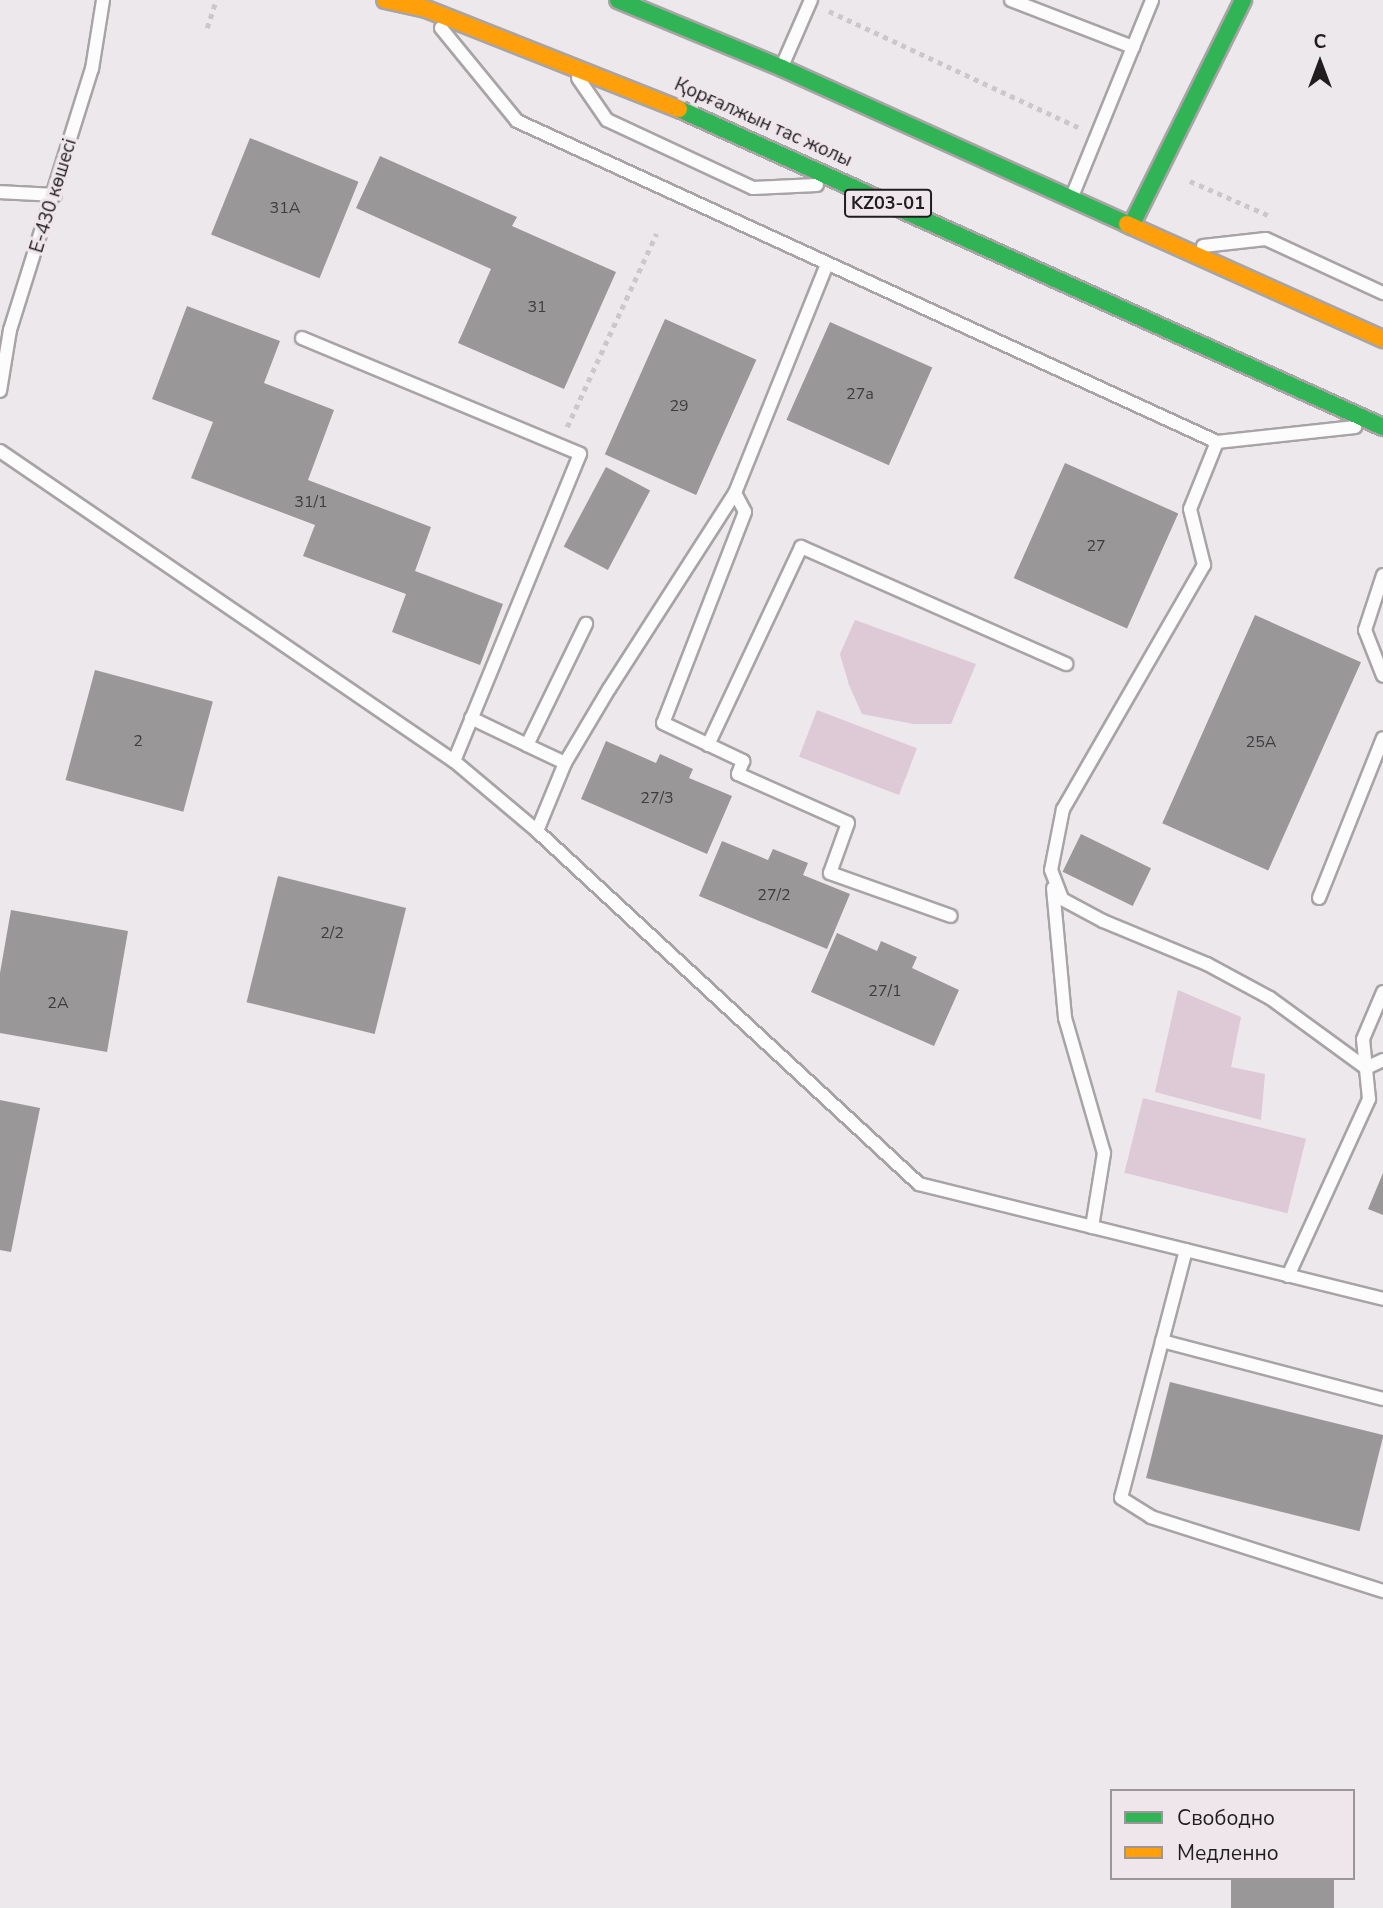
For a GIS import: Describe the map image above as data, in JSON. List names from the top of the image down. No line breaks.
{"streets":{"main road":["Қорғалжын тас жолы","KZ03-01"],"lane":["Е-430 көшесі"]},"house_numbers":["31А","31","27а","29","31/1","27","2","25А","27/3","27/2","2/2","27/1","2А"],"legend":["Свободно","Медленно"],"north":"top"}
